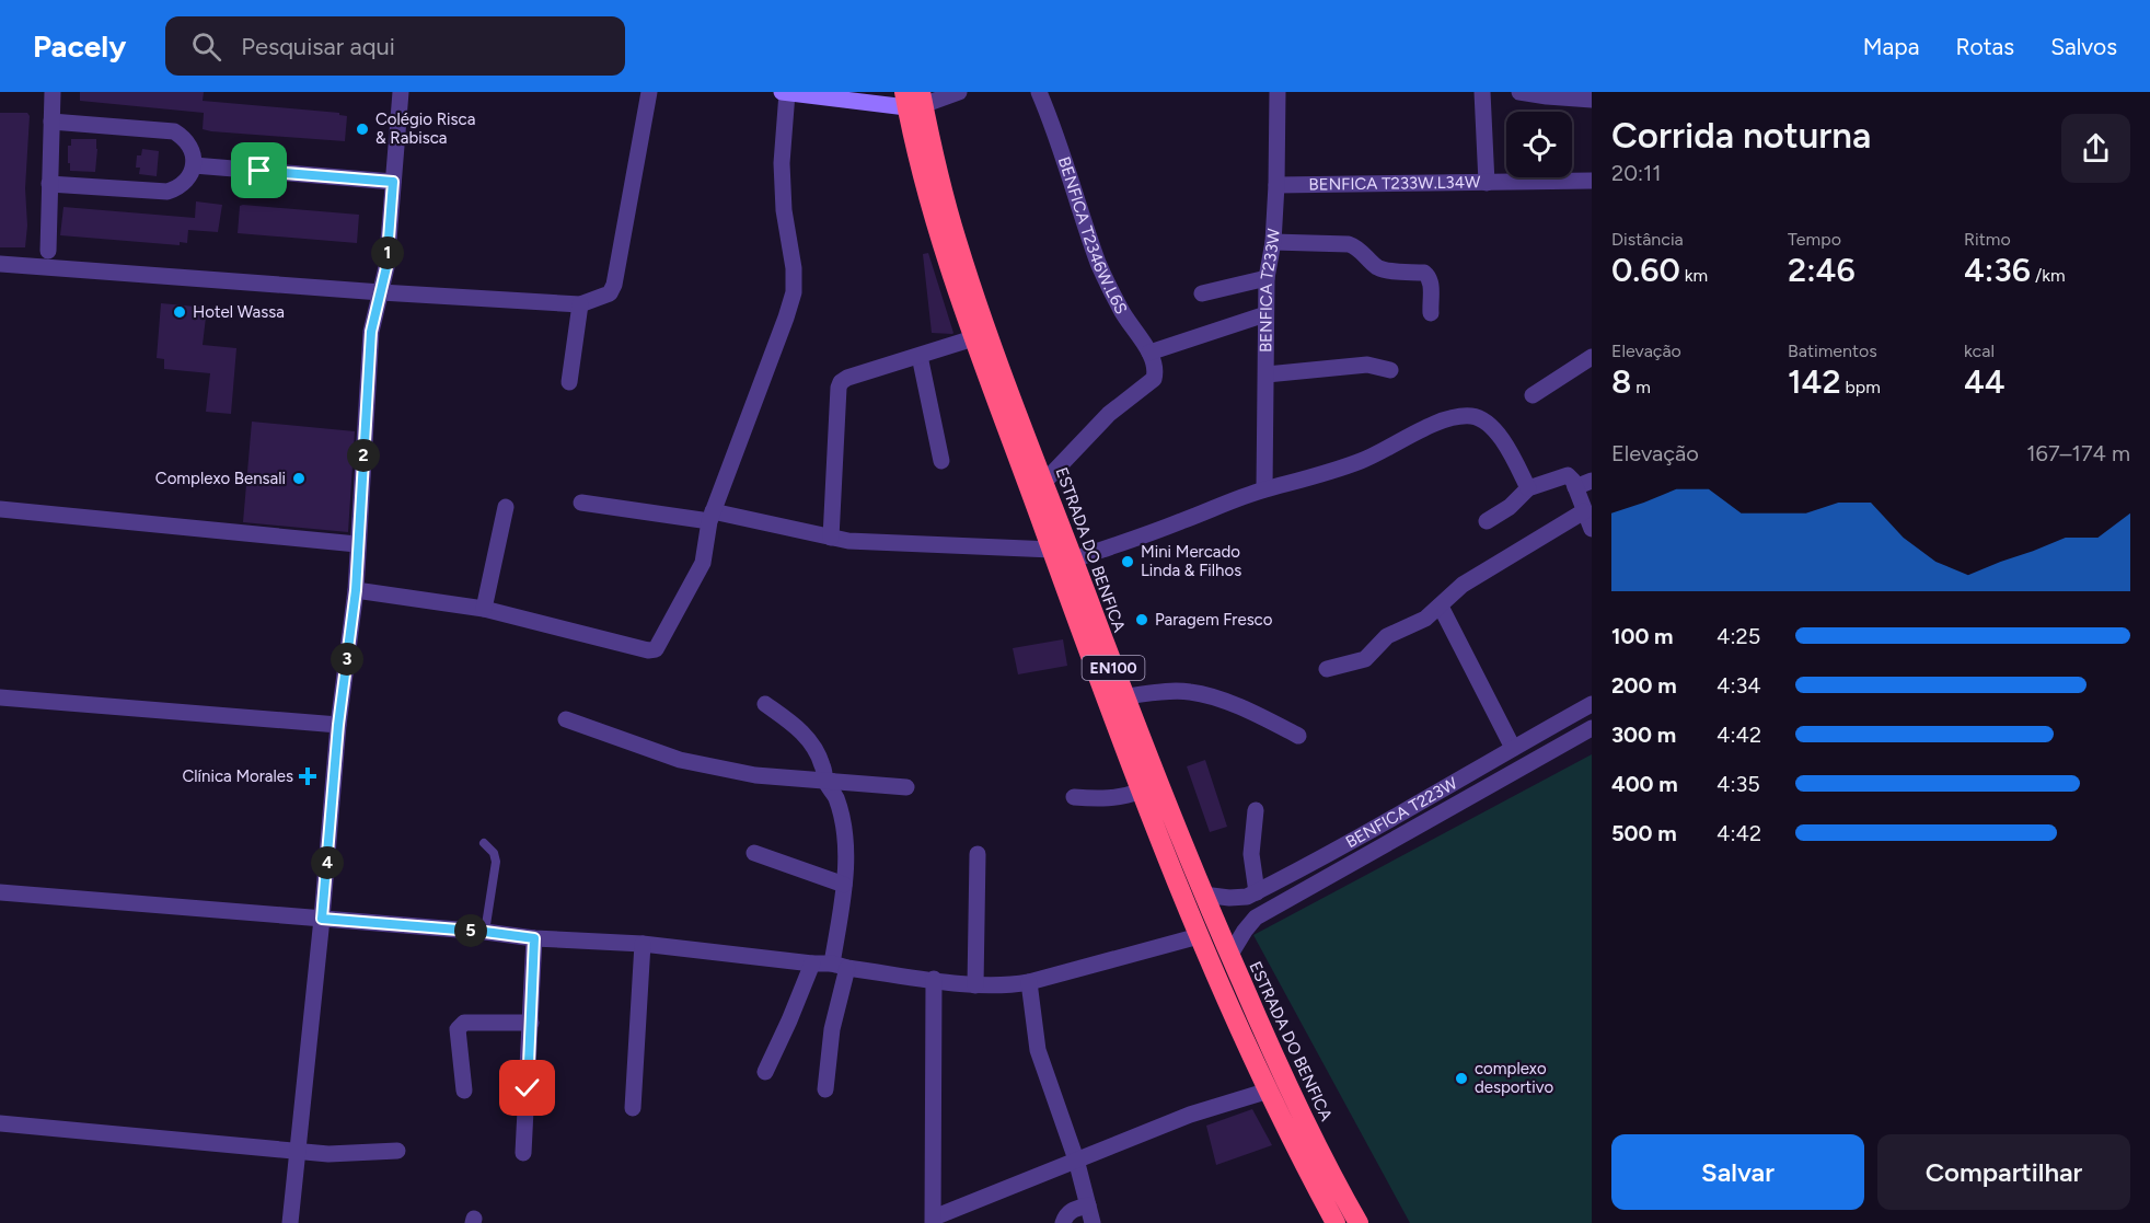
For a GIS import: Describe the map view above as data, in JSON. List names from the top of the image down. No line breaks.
{"streets":{"highway":["ESTRADA DO BENFICA","EN100"],"street":["BENFICA T233W.L34W","BENFICA T2346W.L6S","BENFICA T233W","BENFICA T223W"]},"crossings":[["BENFICA T233W.L34W","BENFICA T233W"],["BENFICA T2346W.L6S","ESTRADA DO BENFICA"],["ESTRADA DO BENFICA","EN100"],["ESTRADA DO BENFICA","BENFICA T223W"]],"places":{"other":["Colégio Risca & Rabisca","Hotel Wassa","Complexo Bensali","Mini Mercado Linda & Filhos","Paragem Fresco","complexo desportivo"],"health":["Clínica Morales"]},"page":{"header":"Pacely","search":"Pesquisar aqui","nav":["Mapa","Rotas","Salvos"],"heading":["Corrida noturna","20:11"],"stats":[["Distância","0.60 km"],["Tempo","2:46"],["Ritmo","4:36 /km"],["Elevação","8 m"],["Batimentos","142 bpm"],["kcal","44"]],"pins":["1","2","3","4","5"],"chart":["Elevação","167–174 m"],"list":[{"name":"100 m","note":"4:25"},{"name":"200 m","note":"4:34"},{"name":"300 m","note":"4:42"},{"name":"400 m","note":"4:35"},{"name":"500 m","note":"4:42"}],"buttons":["Salvar","Compartilhar"]}}
